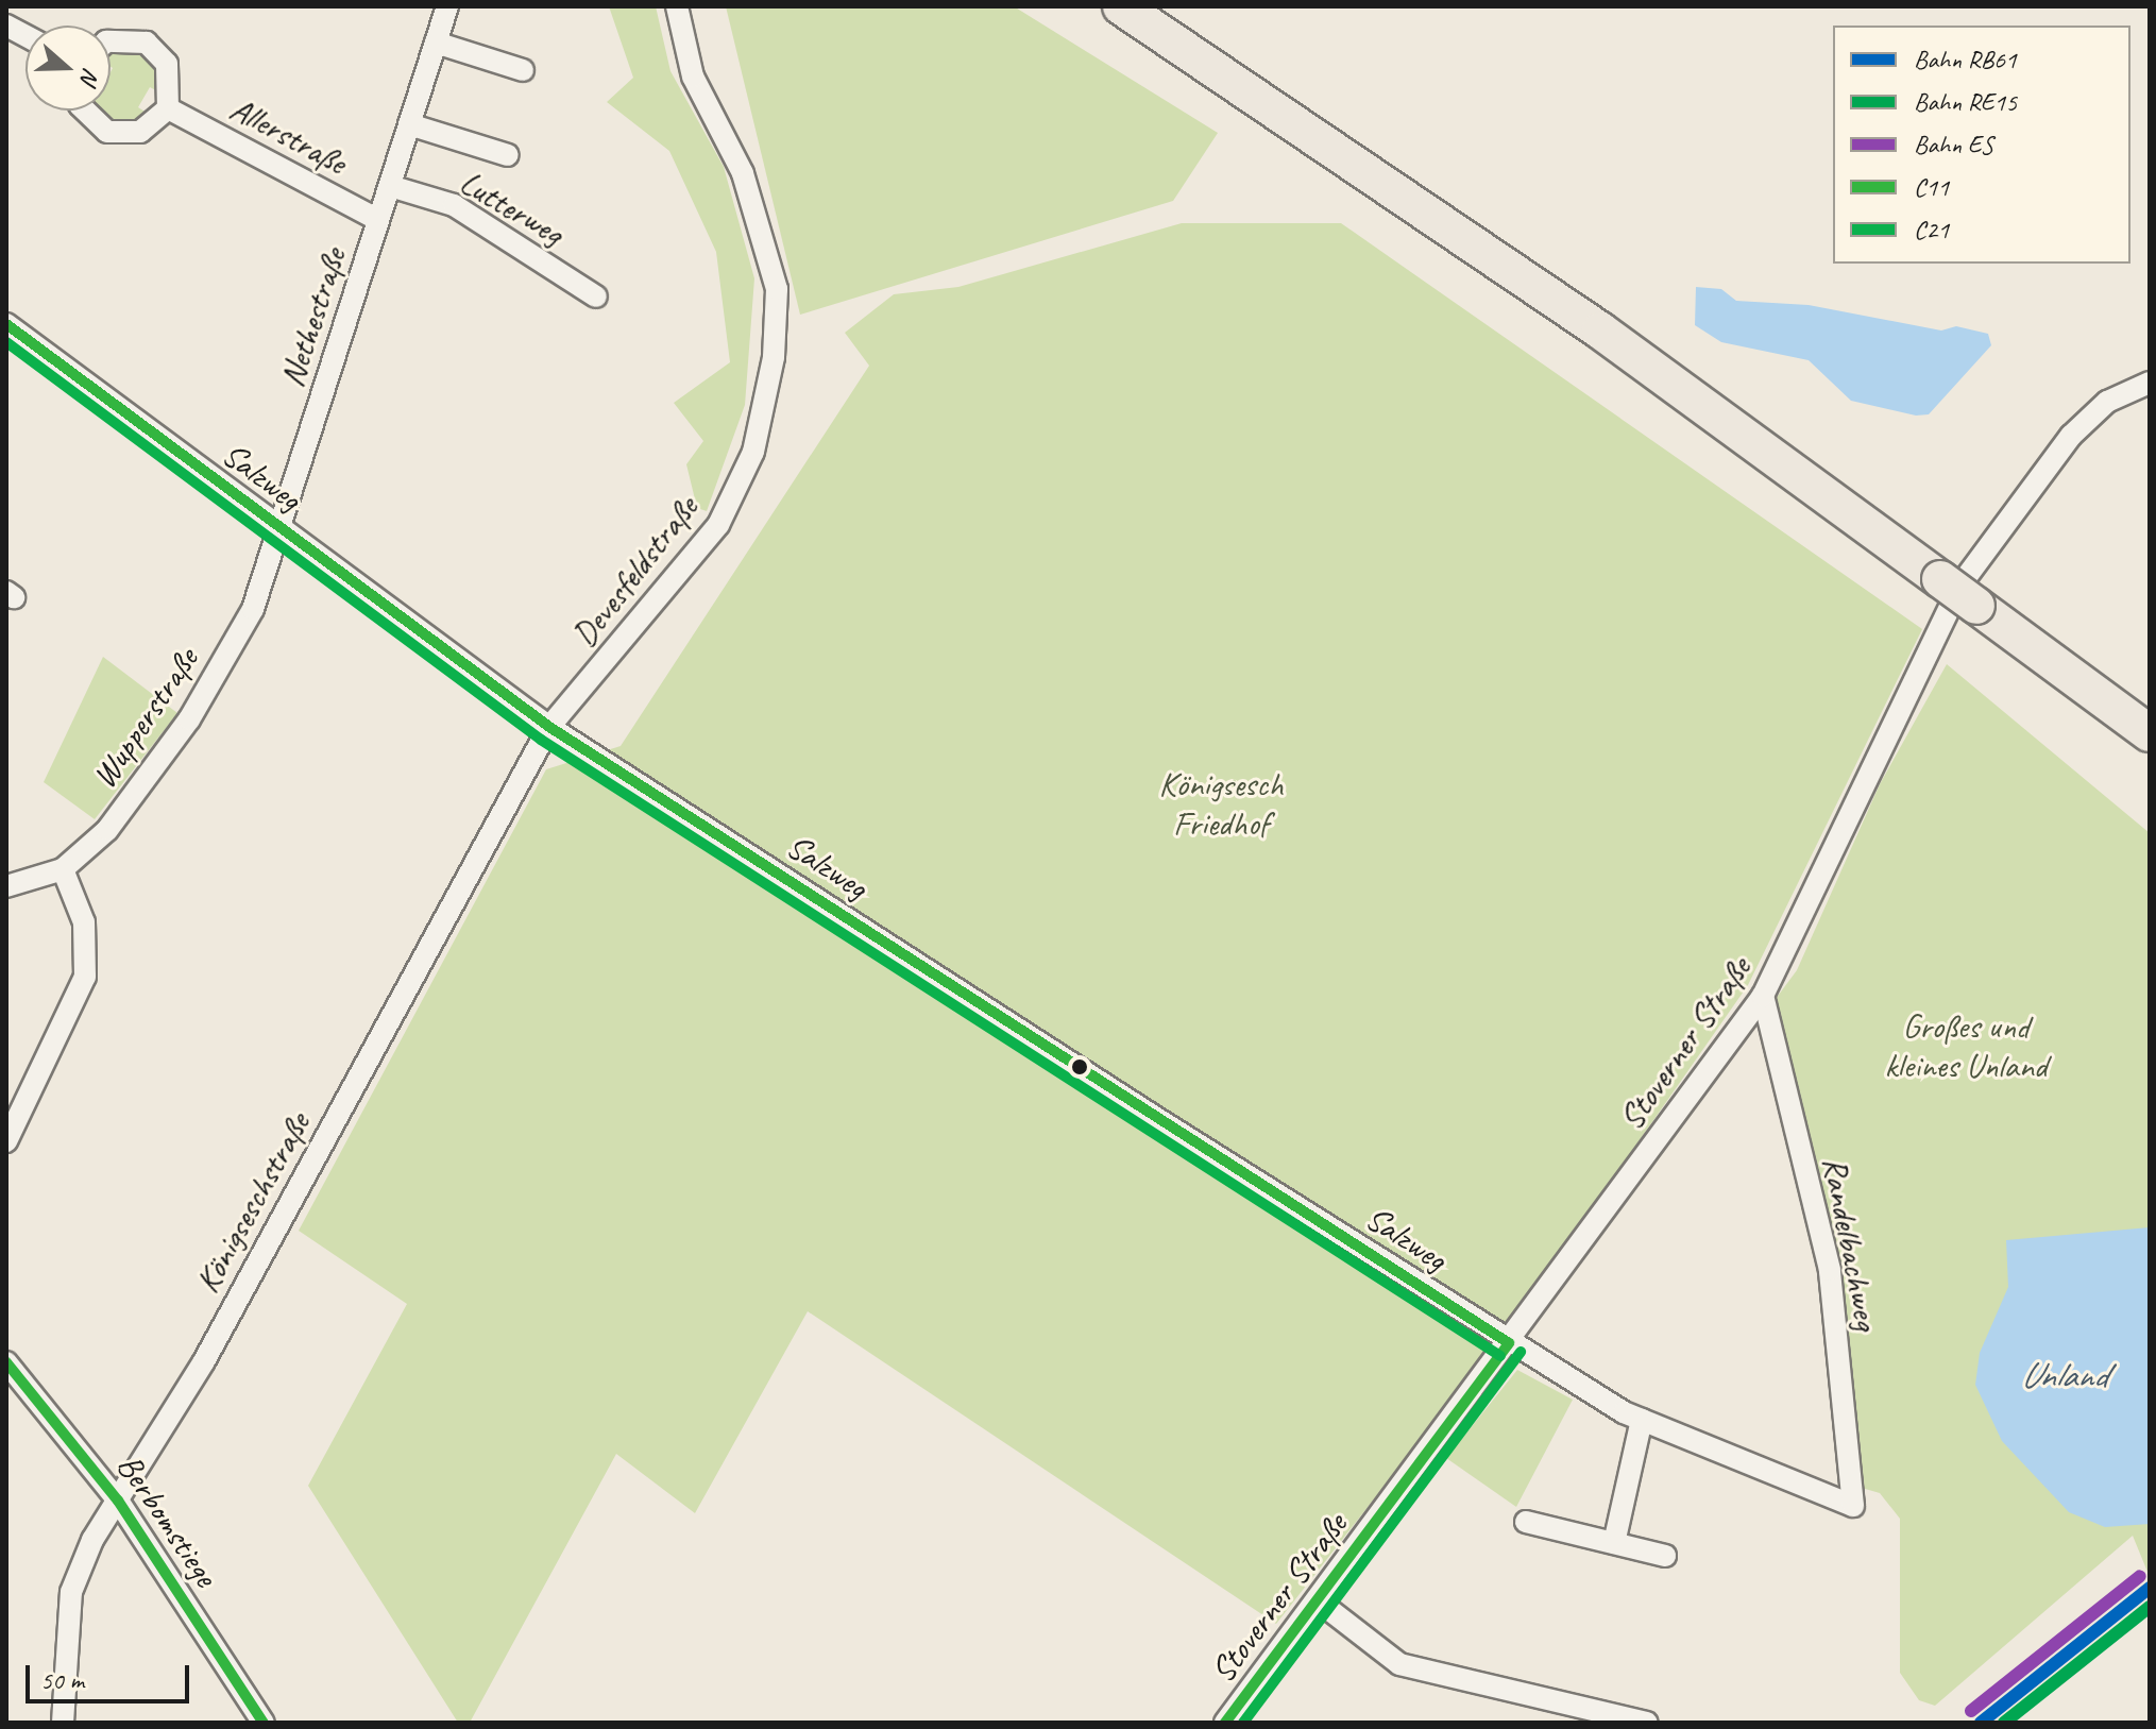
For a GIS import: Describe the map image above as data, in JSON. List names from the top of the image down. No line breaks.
{"streets":{"street":["Allerstraße","Lutterweg","Nethestraße","Salzweg","Devesfeldstraße","Wupperstraße","Stoverner Straße","Königseschstraße","Randelbachweg","Berbomstiege"]},"crossings":[["Allerstraße","Nethestraße"],["Lutterweg","Nethestraße"],["Nethestraße","Salzweg"],["Nethestraße","Wupperstraße"],["Salzweg","Devesfeldstraße"],["Salzweg","Wupperstraße"],["Salzweg","Stoverner Straße"],["Salzweg","Königseschstraße"],["Salzweg","Randelbachweg"],["Devesfeldstraße","Königseschstraße"],["Stoverner Straße","Randelbachweg"],["Königseschstraße","Berbomstiege"]],"water":["Unland"],"parks":["Königsesch Friedhof","Großes und kleines Unland"],"lines":["transit line C11","transit line C21","rail line ES","rail line RB61","rail line RE15"],"legend":["Bahn RB61","Bahn RE15","Bahn ES","C11","C21"],"scale_bar":"50 m","north":"right"}
